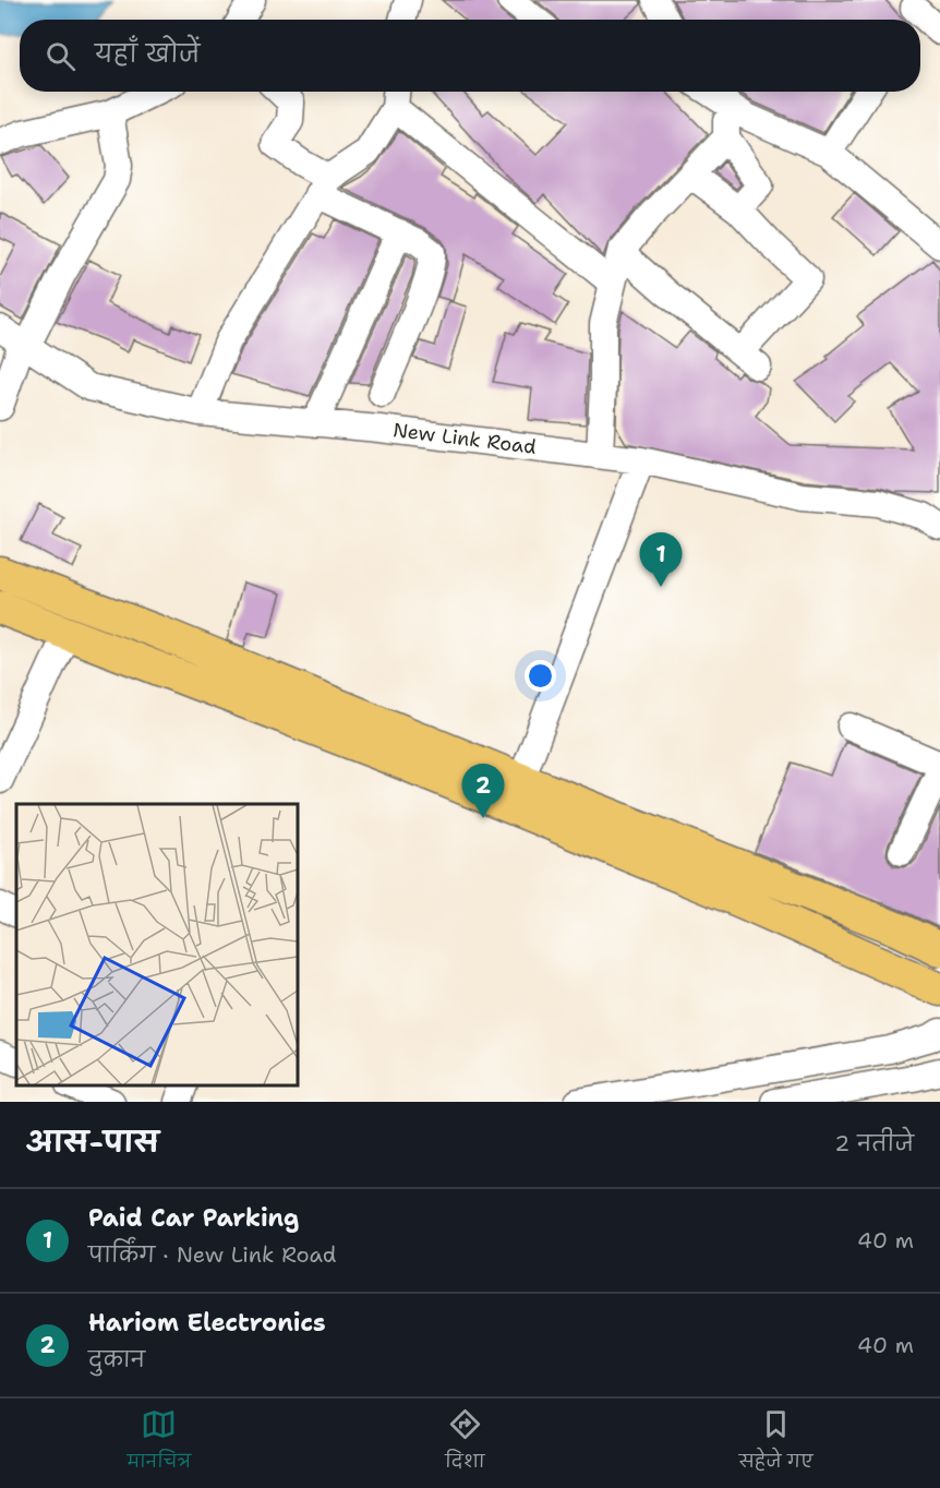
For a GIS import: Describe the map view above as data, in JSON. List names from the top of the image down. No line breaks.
{"streets":{"street":["New Link Road"]},"page":{"search":"यहाँ खोजें","pins":["1","2"],"heading":["आस-पास","2 नतीजे"],"list":[{"mark":"1","name":"Paid Car Parking","note":"पार्किंग · New Link Road","value":"40 m"},{"mark":"2","name":"Hariom Electronics","note":"दुकान","value":"40 m"}],"nav":["मानचित्र","दिशा","सहेजे गए"]}}
